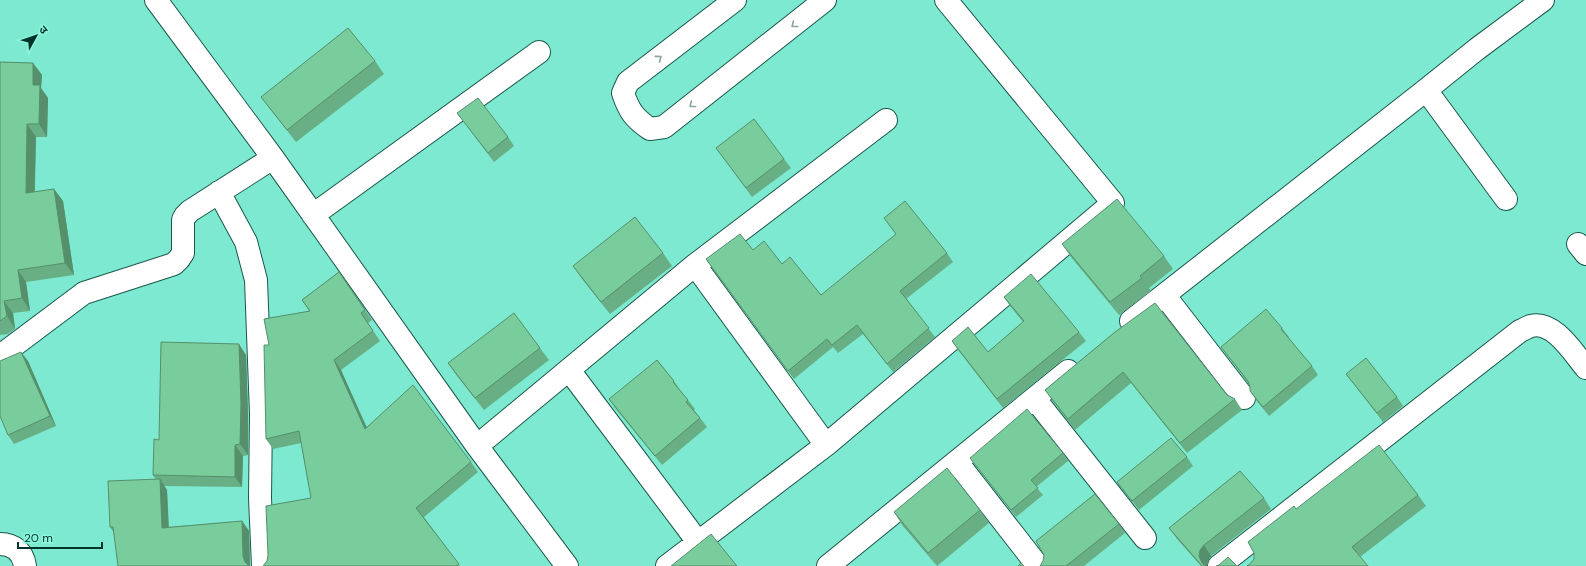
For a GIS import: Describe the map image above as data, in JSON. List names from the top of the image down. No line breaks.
{"scale_bar":"20 m","north":"top right"}
